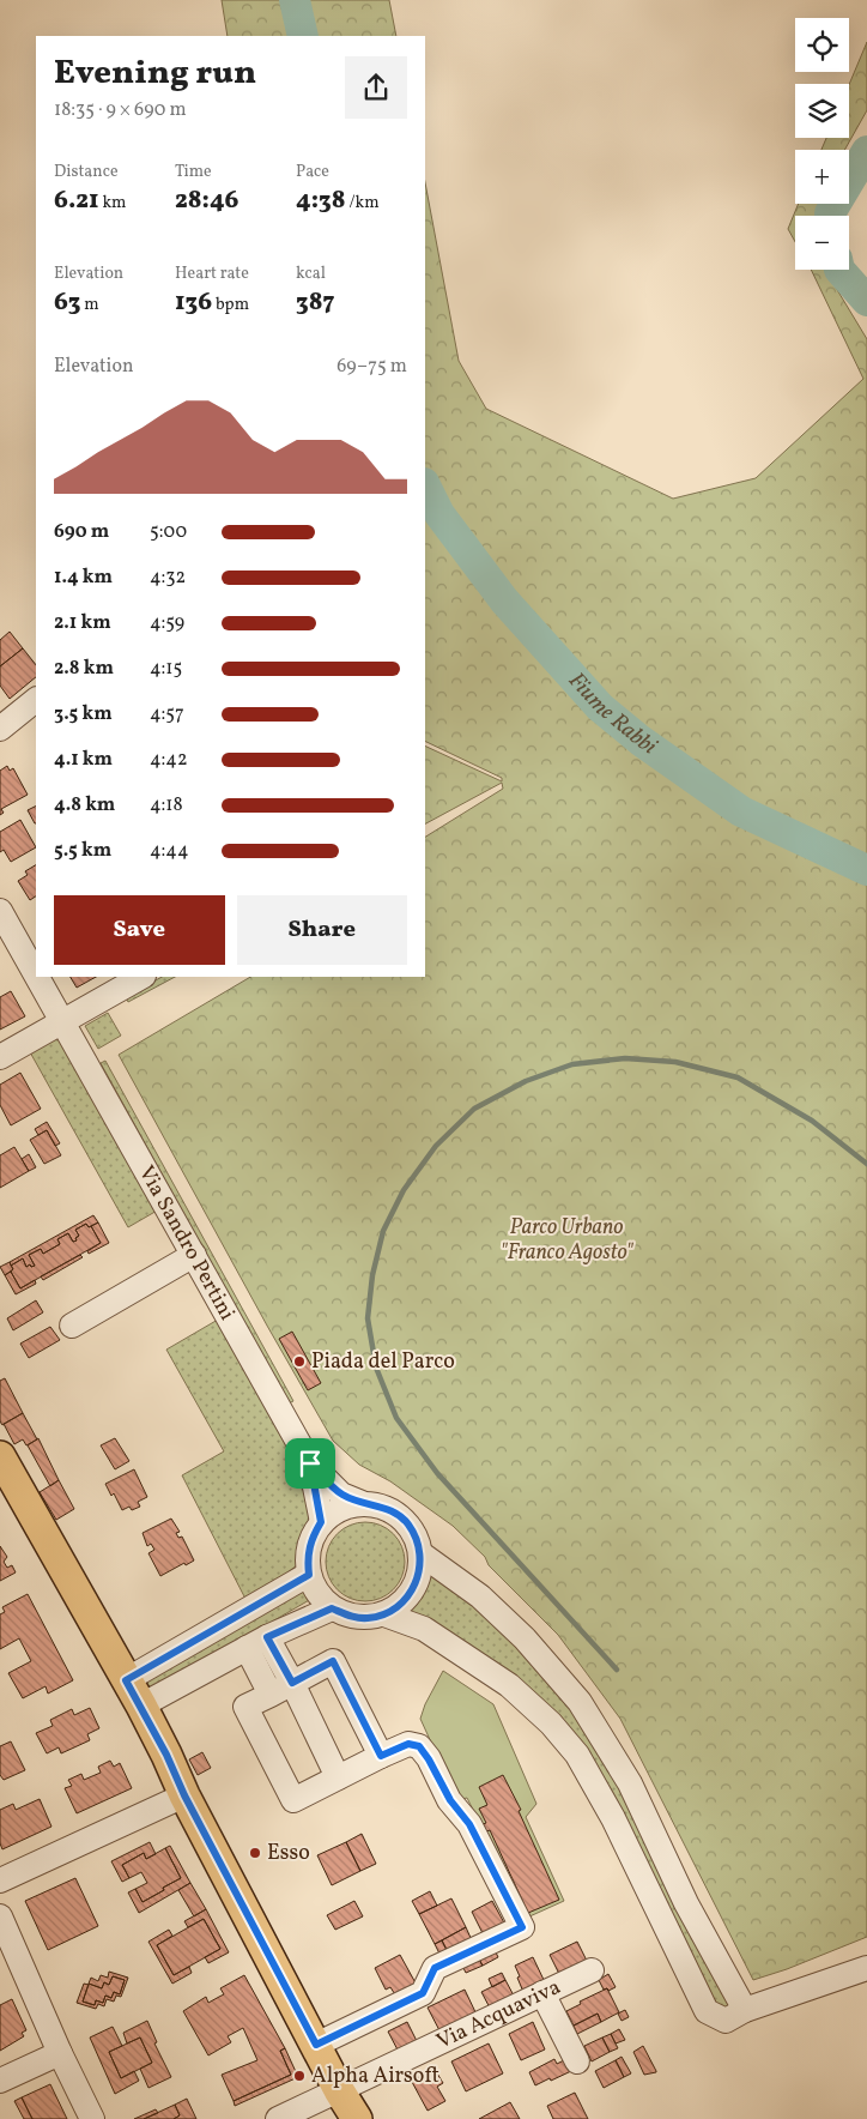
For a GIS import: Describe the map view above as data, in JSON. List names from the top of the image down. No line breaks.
{"streets":{"street":["Via Sandro Pertini","Via Acquaviva"]},"water":["Fiume Rabbi"],"parks":["Parco Urbano \"Franco Agosto\""],"places":["Piada del Parco","Esso","Alpha Airsoft"],"page":{"map_buttons":["+","−"],"heading":["Evening run","18:35 · 9 × 690 m"],"stats":[["Distance","6.21 km"],["Time","28:46"],["Pace","4:38 /km"],["Elevation","63 m"],["Heart rate","136 bpm"],["kcal","387"]],"chart":["Elevation","69–75 m"],"list":[{"name":"690 m","note":"5:00"},{"name":"1.4 km","note":"4:32"},{"name":"2.1 km","note":"4:59"},{"name":"2.8 km","note":"4:15"},{"name":"3.5 km","note":"4:57"},{"name":"4.1 km","note":"4:42"},{"name":"4.8 km","note":"4:18"},{"name":"5.5 km","note":"4:44"}],"buttons":["Save","Share"]}}
